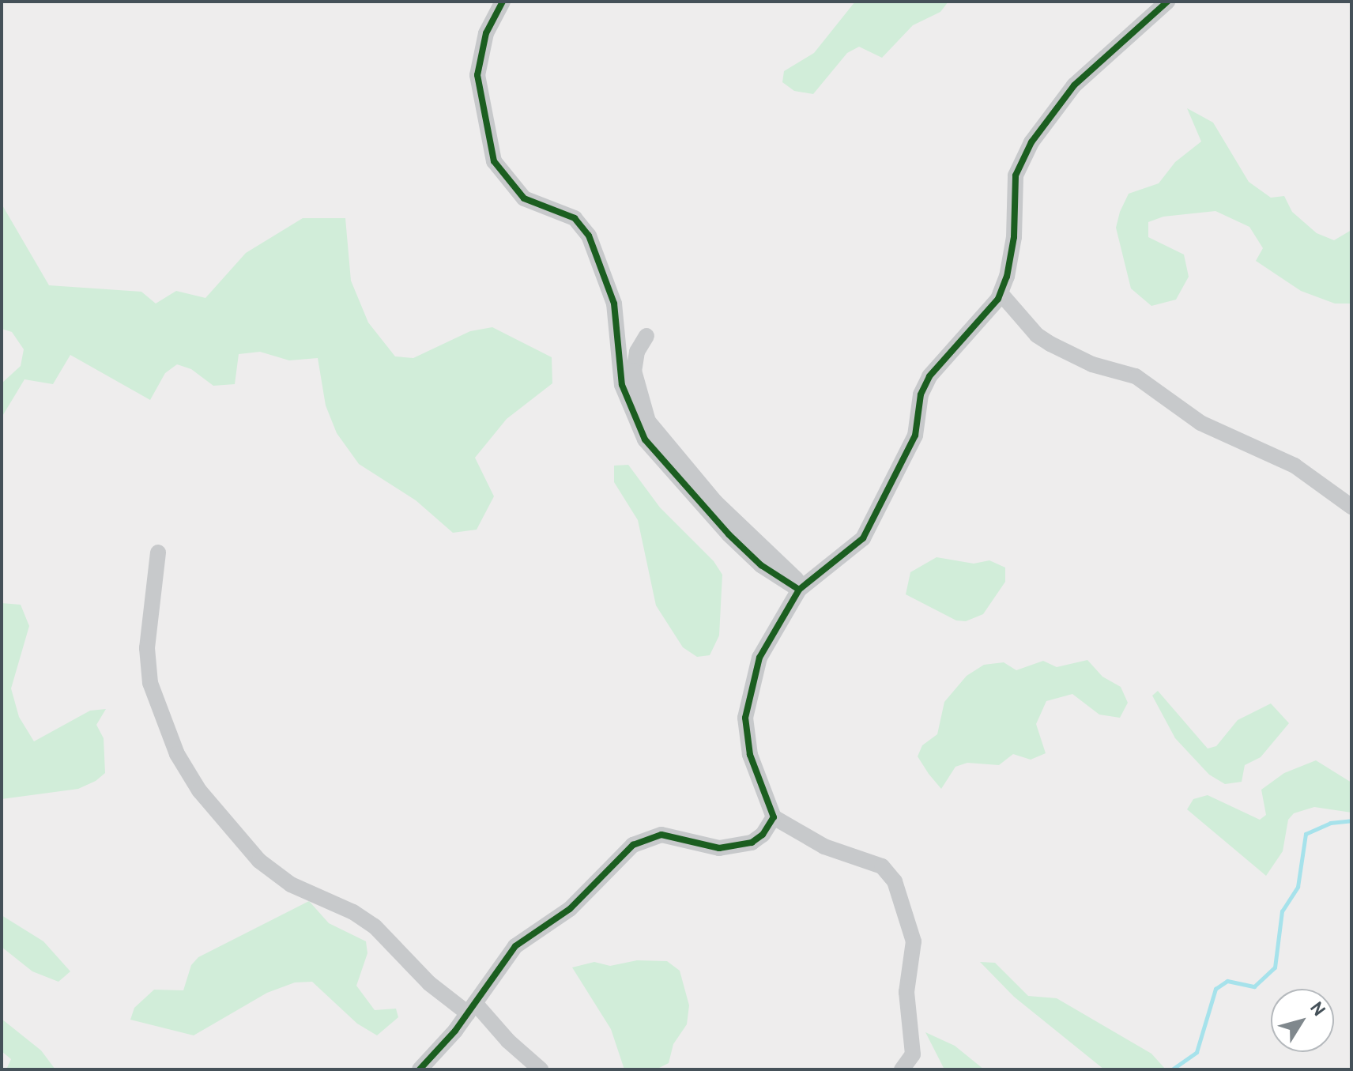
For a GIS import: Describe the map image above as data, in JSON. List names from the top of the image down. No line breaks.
{"north":"top right"}
